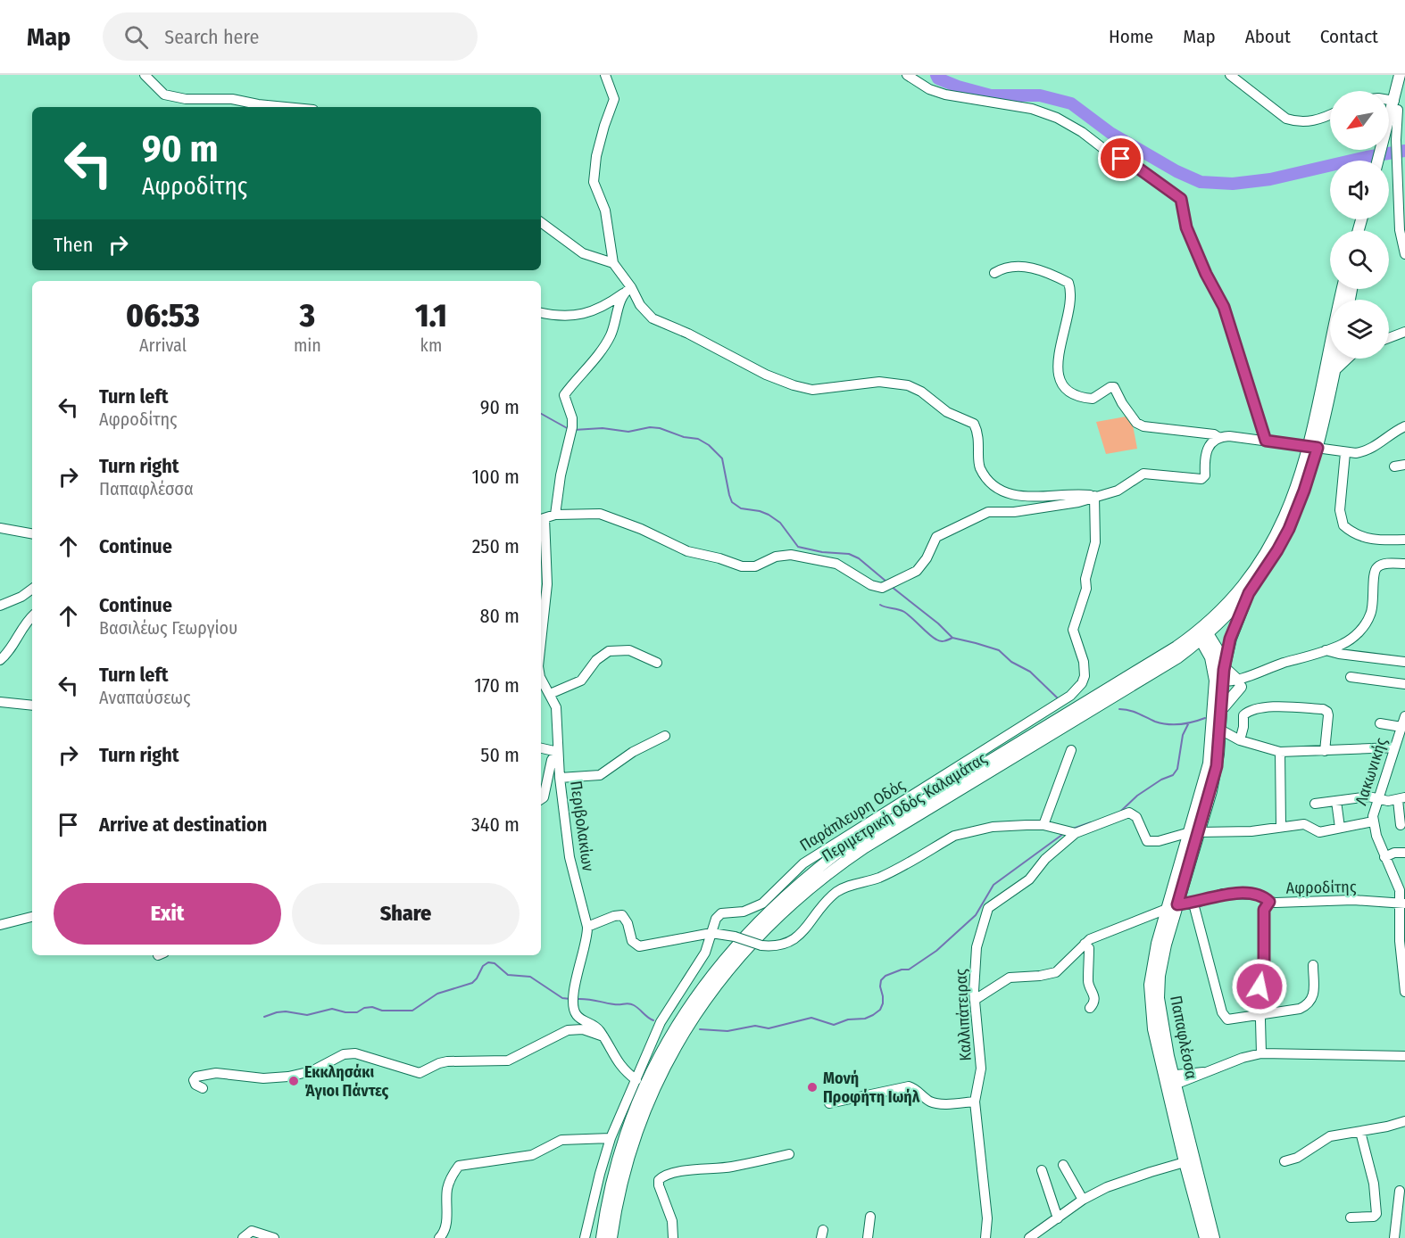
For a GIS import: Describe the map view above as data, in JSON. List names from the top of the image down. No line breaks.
{"streets":{"main road":["Περιμετρική Οδός Καλαμάτας","Παπαφλέσσα"],"street":["Λακωνικής","Παράπλευρη Οδός","Περιβολακίων","Αφροδίτης","Καλλιπάτειρας"]},"crossings":[["Λακωνικής","Αφροδίτης"],["Περιμετρική Οδός Καλαμάτας","Παπαφλέσσα"],["Παράπλευρη Οδός","Περιβολακίων"],["Αφροδίτης","Παπαφλέσσα"],["Καλλιπάτειρας","Παπαφλέσσα"]],"places":["Εκκλησάκι Άγιοι Πάντες","Μονή Προφήτη Ιωήλ"],"north":"bottom left","page":{"header":"Map","search":"Search here","nav":["Home","Map","About","Contact"],"turn":["90 m","Αφροδίτης"],"then":"Then","eta":["06:53","Arrival","3","min","1.1","km"],"list":[{"name":"Turn left","note":"Αφροδίτης","value":"90 m"},{"name":"Turn right","note":"Παπαφλέσσα","value":"100 m"},{"name":"Continue","value":"250 m"},{"name":"Continue","note":"Βασιλέως Γεωργίου","value":"80 m"},{"name":"Turn left","note":"Αναπαύσεως","value":"170 m"},{"name":"Turn right","value":"50 m"},{"name":"Arrive at destination","value":"340 m"}],"buttons":["Exit","Share"]}}
